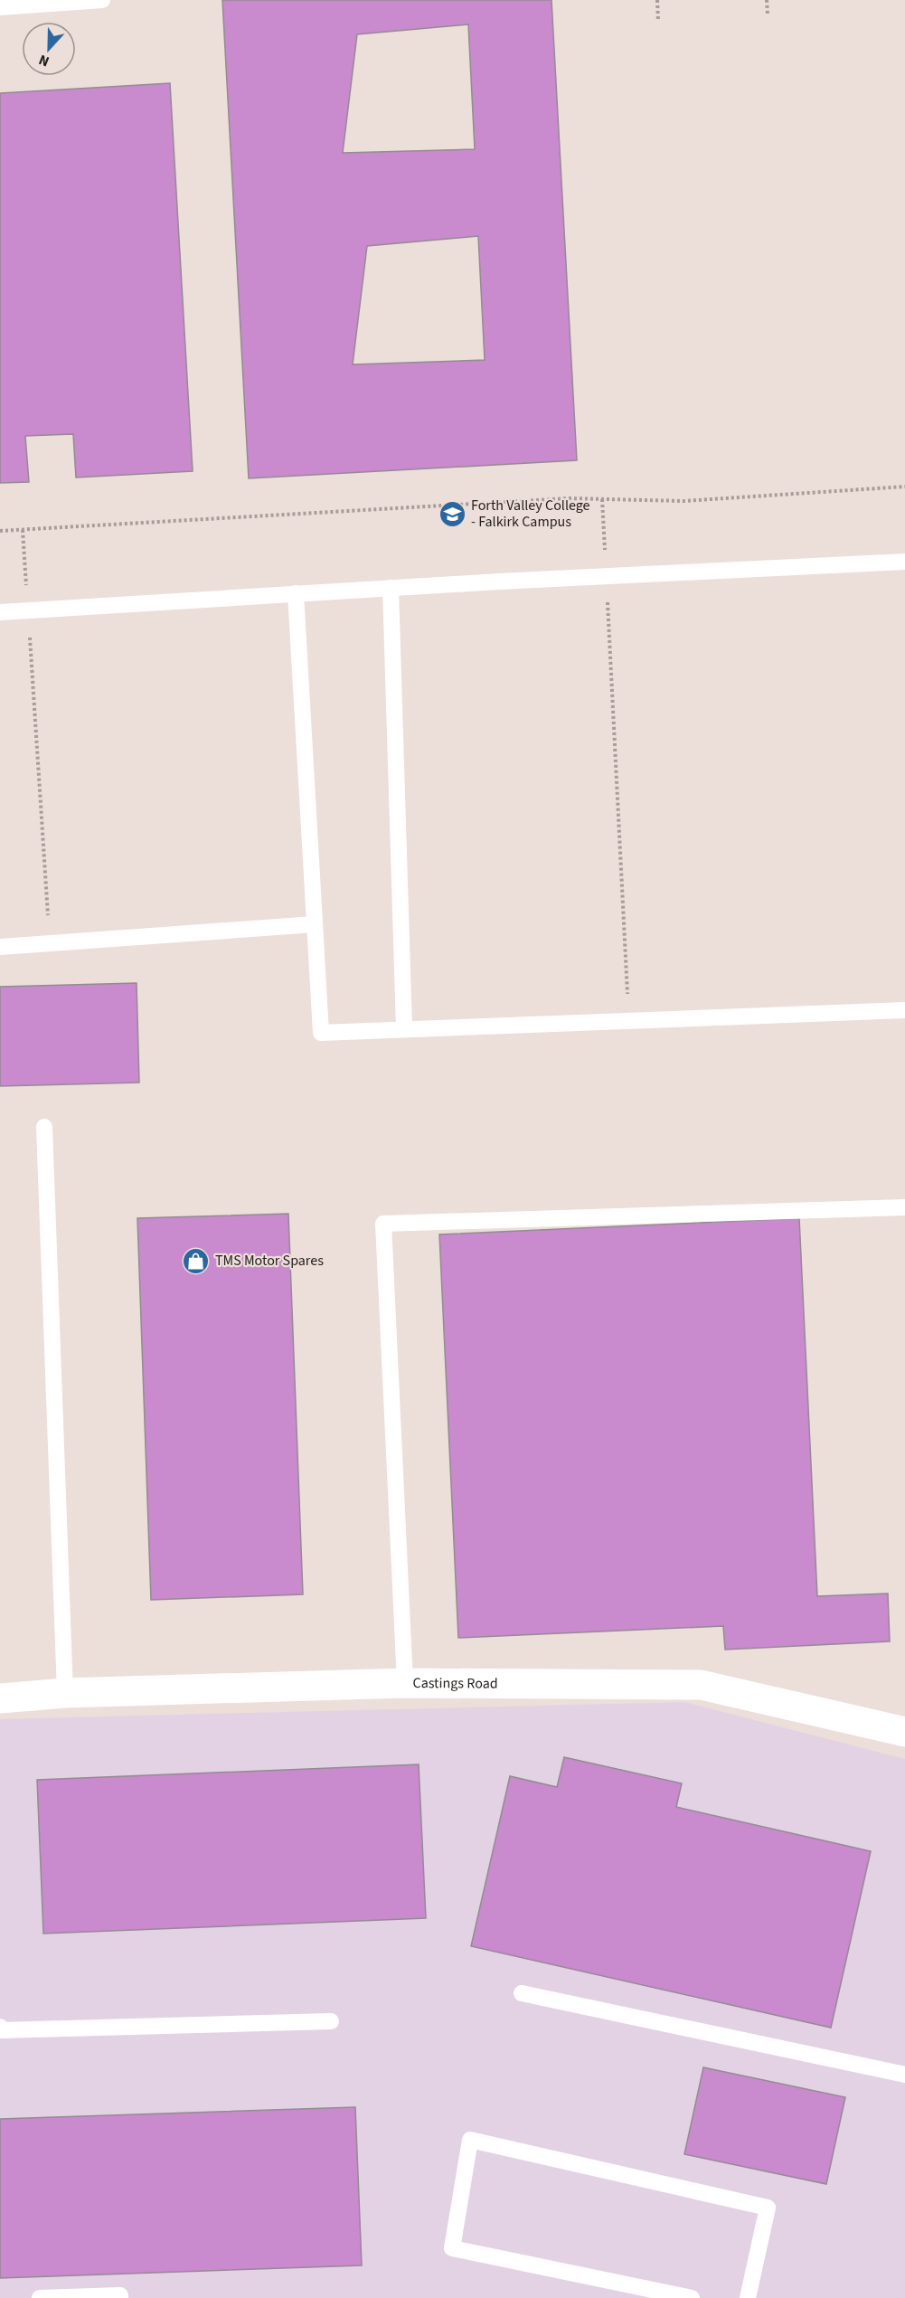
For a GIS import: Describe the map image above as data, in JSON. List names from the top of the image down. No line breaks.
{"streets":{"street":["Castings Road"]},"places":{"school or university":["Forth Valley College - Falkirk Campus"],"shop":["TMS Motor Spares"]},"north":"bottom"}
